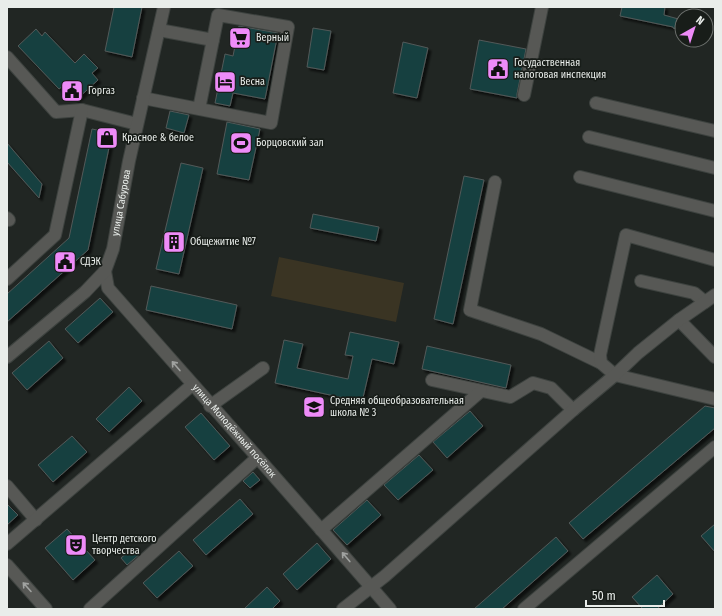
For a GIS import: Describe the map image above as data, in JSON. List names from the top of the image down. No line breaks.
{"streets":{"street":["улица Сабурова","улица Молодёжный посёлок"]},"crossings":[["улица Сабурова","улица Молодёжный посёлок"]],"one_way":["улица Молодёжный посёлок"],"places":{"supermarket":["Верный"],"public building":["Госудаственная налоговая инспекция","Горгаз","СДЭК"],"hotel":["Весна"],"shop":["Красное & белое"],"sports":["Борцовский зал"],"building":["Общежитие №7"],"school or university":["Средняя общеобразовательная школа № 3"],"theatre":["Центр детского творчества"]},"scale_bar":"50 m","north":"top right"}
